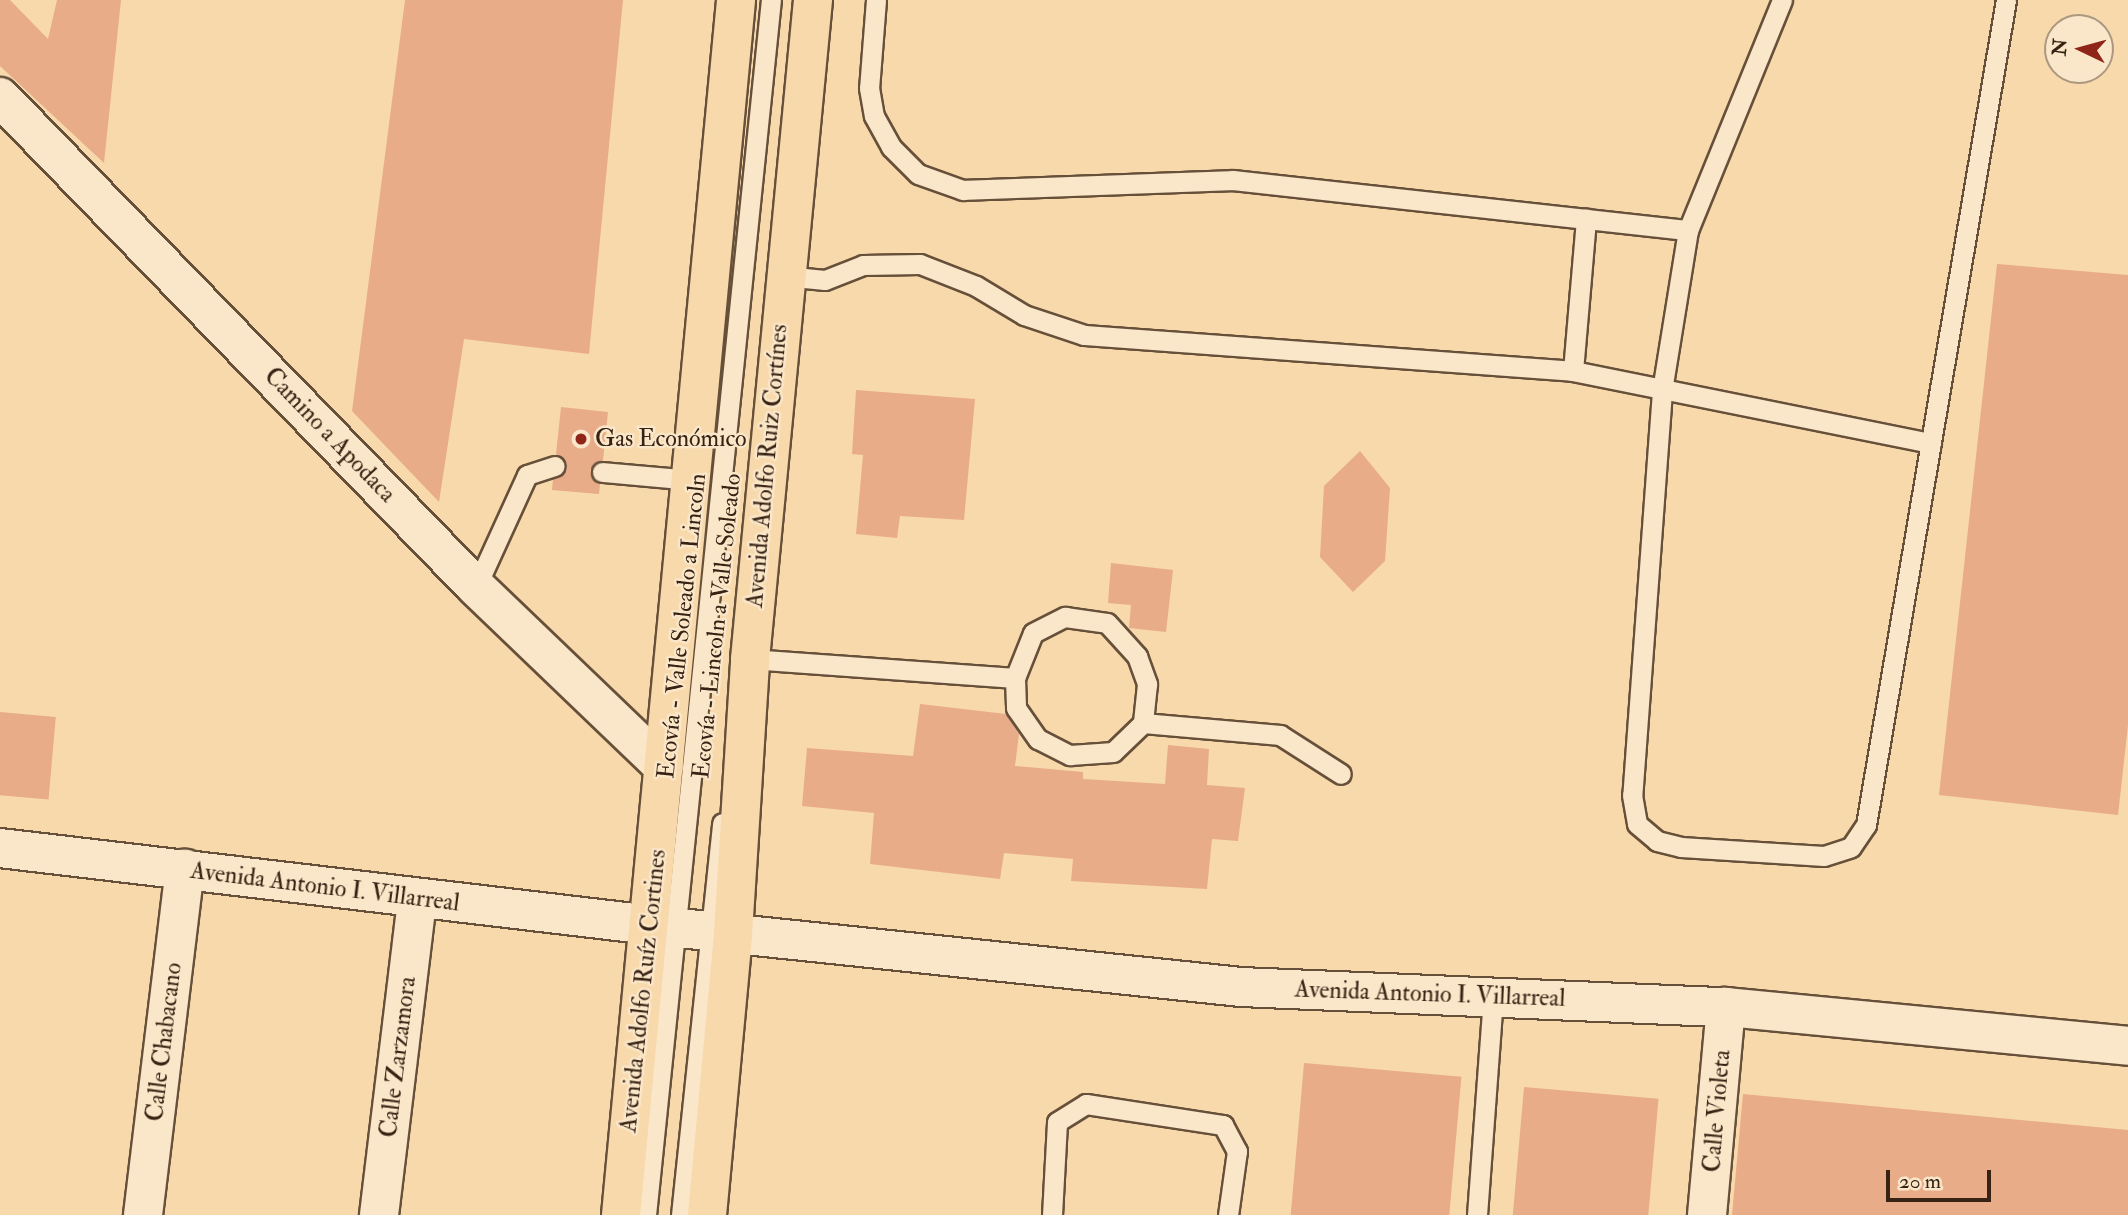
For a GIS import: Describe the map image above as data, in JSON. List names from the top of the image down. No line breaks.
{"streets":{"main road":["Avenida Adolfo Ruiz Cortínes","Avenida Adolfo Ruíz Cortines"],"street":["Camino a Apodaca","Avenida Antonio I. Villarreal","Calle Chabacano","Calle Zarzamora","Calle Violeta"],"lane":["Ecovía - Valle Soleado a Lincoln","Ecovía - Lincoln a Valle Soleado"]},"crossings":[["Camino a Apodaca","Avenida Adolfo Ruíz Cortines"],["Avenida Adolfo Ruiz Cortínes","Ecovía - Valle Soleado a Lincoln"],["Avenida Adolfo Ruiz Cortínes","Ecovía - Lincoln a Valle Soleado"],["Avenida Adolfo Ruiz Cortínes","Avenida Antonio I. Villarreal"],["Avenida Adolfo Ruiz Cortínes","Avenida Adolfo Ruíz Cortines"],["Ecovía - Valle Soleado a Lincoln","Ecovía - Lincoln a Valle Soleado"],["Ecovía - Valle Soleado a Lincoln","Avenida Antonio I. Villarreal"],["Ecovía - Valle Soleado a Lincoln","Avenida Adolfo Ruíz Cortines"],["Ecovía - Lincoln a Valle Soleado","Avenida Antonio I. Villarreal"],["Ecovía - Lincoln a Valle Soleado","Avenida Adolfo Ruíz Cortines"],["Avenida Antonio I. Villarreal","Avenida Adolfo Ruíz Cortines"],["Avenida Antonio I. Villarreal","Calle Chabacano"],["Avenida Antonio I. Villarreal","Calle Zarzamora"],["Avenida Antonio I. Villarreal","Calle Violeta"]],"places":["Gas Económico"],"scale_bar":"20 m","north":"left"}
